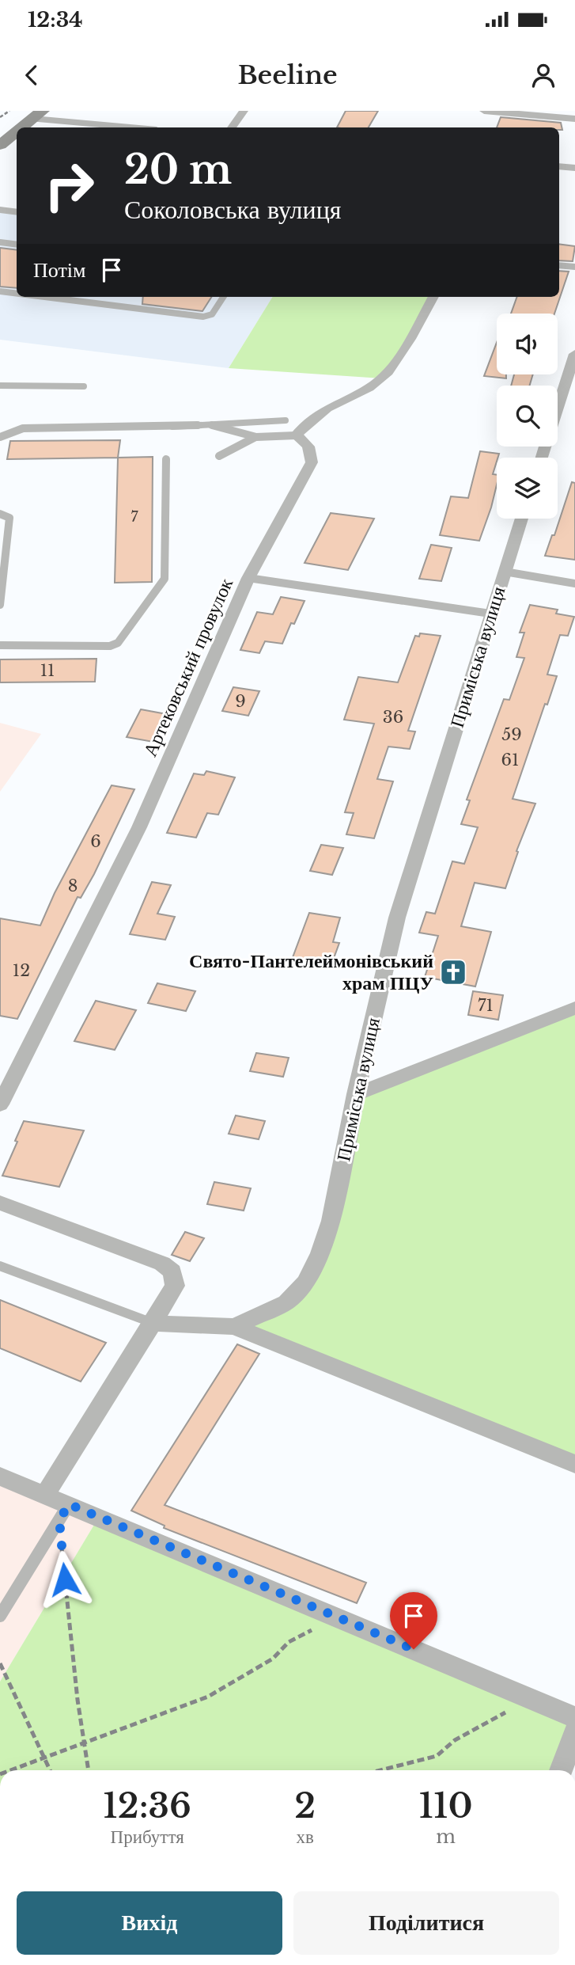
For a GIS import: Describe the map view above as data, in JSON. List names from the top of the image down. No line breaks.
{"streets":{"street":["Приміська вулиця","Артековський провулок"]},"places":{"church":["Свято-Пантелеймонівський храм ПЦУ"]},"house_numbers":["7","11","9","36","59","61","6","8","12","71"],"page":{"status":"12:34","header":"Beeline","turn":["20 m","Соколовська вулиця"],"then":"Потім","eta":["12:36","Прибуття","2","хв","110","m"],"buttons":["Вихід","Поділитися"]}}
